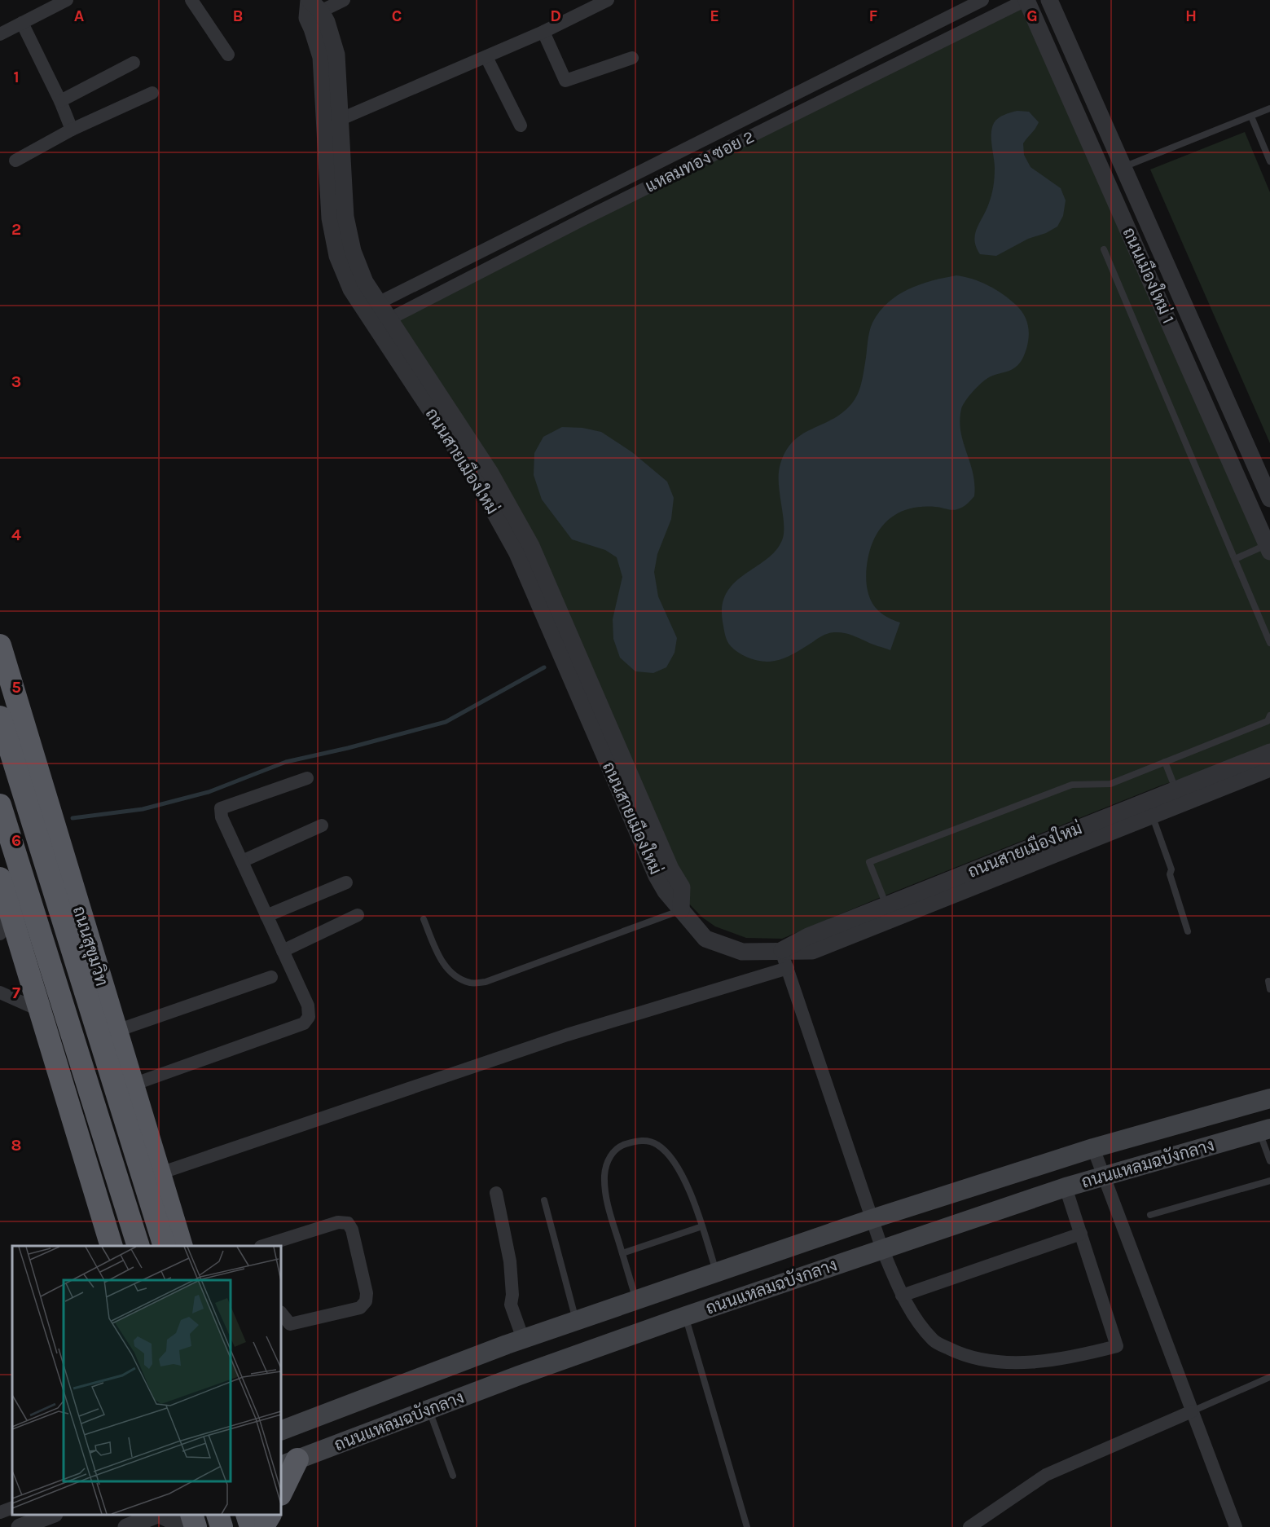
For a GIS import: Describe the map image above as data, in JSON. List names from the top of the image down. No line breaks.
{"streets":{"highway":["ถนนสุขุมวิท"],"main road":["ถนนแหลมฉบังกลาง"],"street":["แหลมทอง ซอย 2","ถนนเมืองใหม่ 1","ถนนสายเมืองใหม่"]},"crossings":[["แหลมทอง ซอย 2","ถนนเมืองใหม่ 1"],["แหลมทอง ซอย 2","ถนนสายเมืองใหม่"]],"grid":{"columns":["A","B","C","D","E","F","G","H"],"rows":["1","2","3","4","5","6","7","8"]}}
